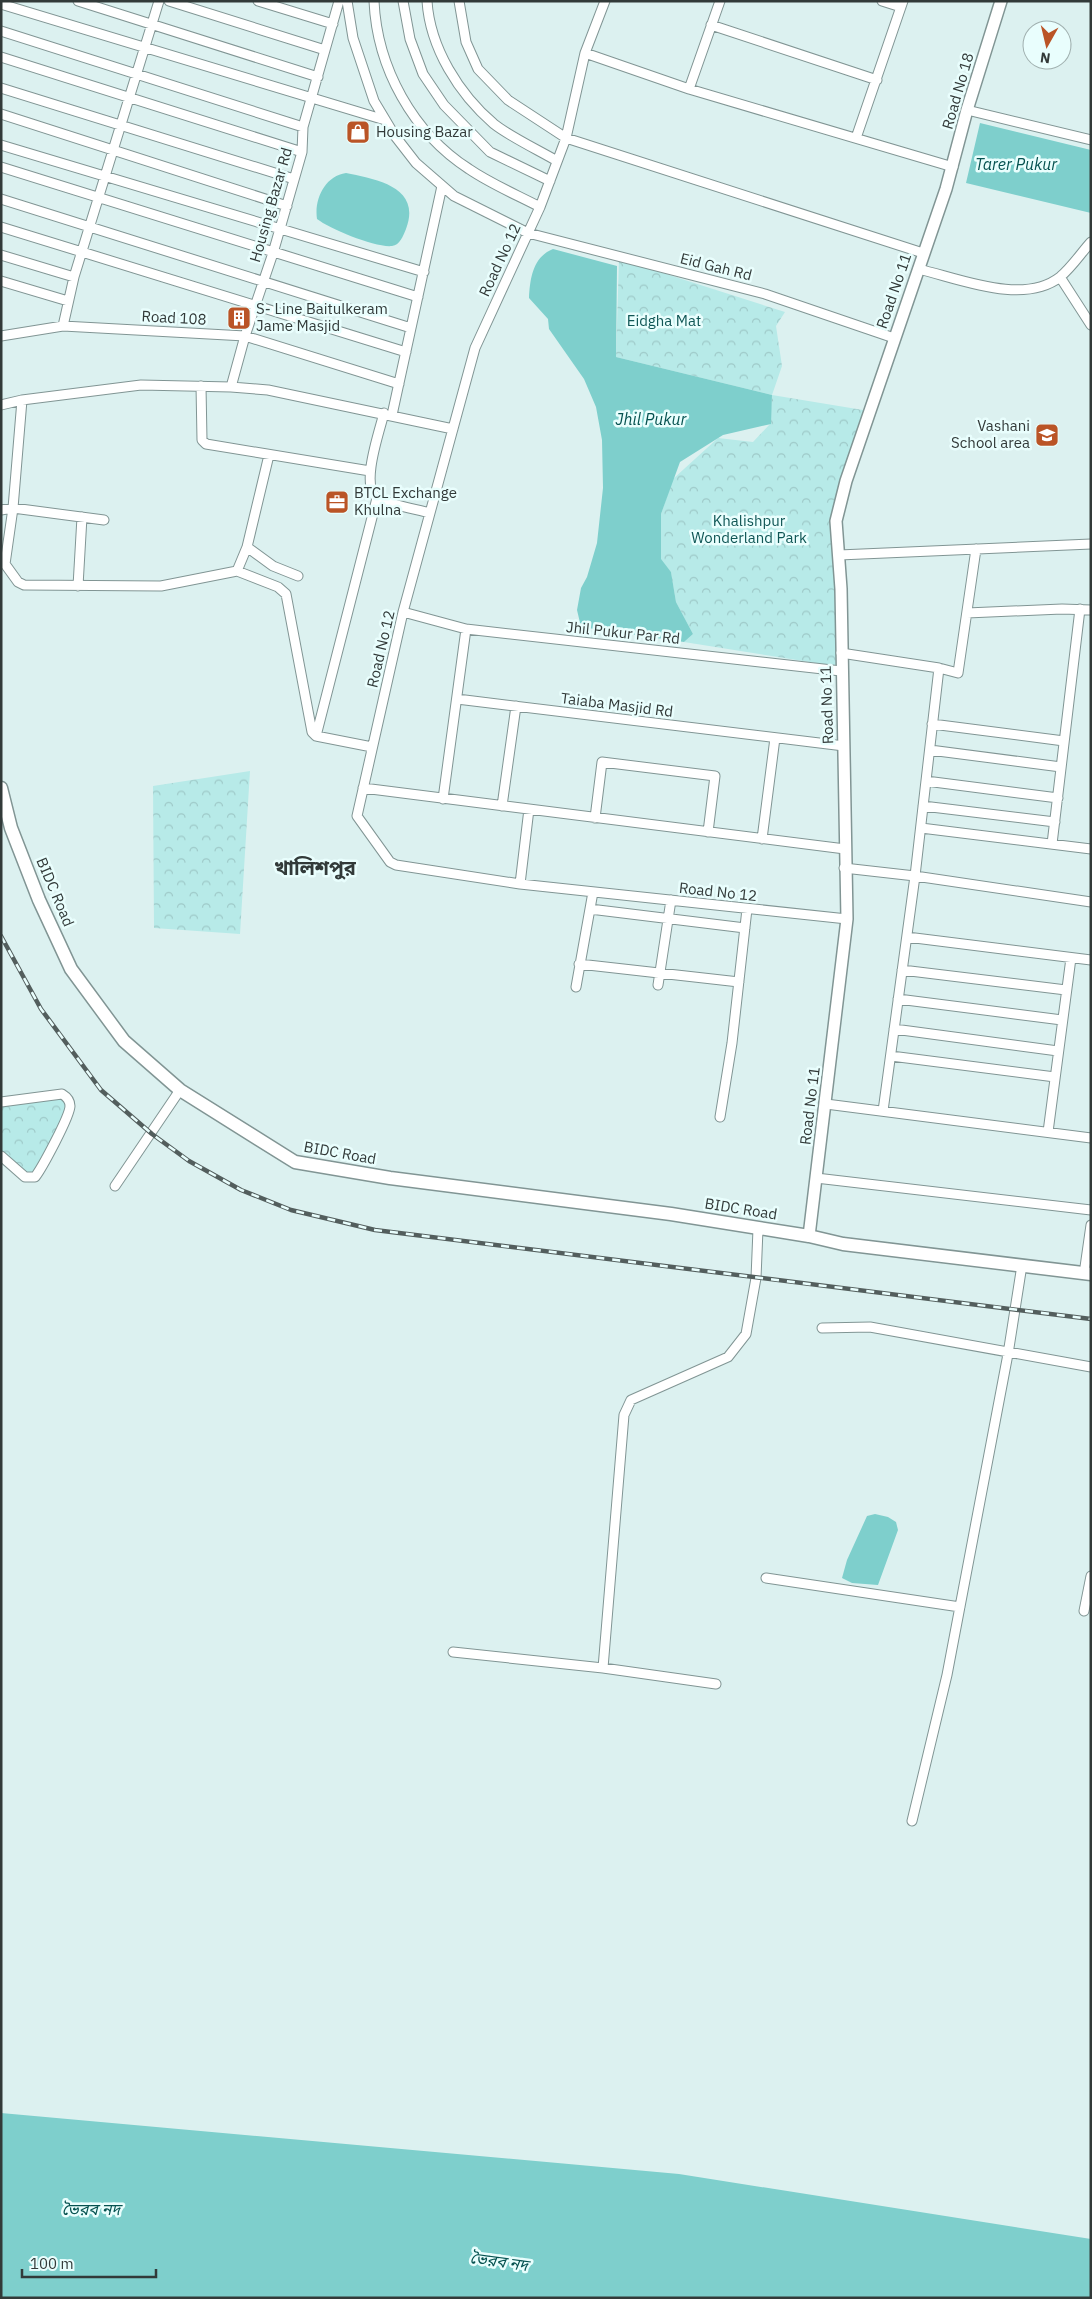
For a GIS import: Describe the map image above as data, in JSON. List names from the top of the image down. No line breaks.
{"streets":{"main road":["BIDC Road"],"street":["Road No 18","Housing Bazar Rd","Road No 12","Eid Gah Rd","Road No 11","Road 108","Jhil Pukur Par Rd","Taiaba Masjid Rd"]},"crossings":[["Road No 18","Road No 11"],["Housing Bazar Rd","Road 108"],["Road No 12","Eid Gah Rd"],["Road No 12","Road No 11"],["Road No 12","Jhil Pukur Par Rd"],["Eid Gah Rd","Road No 11"],["Road No 11","Jhil Pukur Par Rd"],["Road No 11","Taiaba Masjid Rd"],["Road No 11","BIDC Road"]],"districts":["খালিশপুর"],"water":["Tarer Pukur","Jhil Pukur","ভৈরব নদ"],"parks":["Eidgha Mat","Khalishpur Wonderland Park"],"places":{"shop":["Housing Bazar"],"building":["S- Line Baitulkeram Jame Masjid"],"school or university":["Vashani School area"],"office":["BTCL Exchange Khulna"]},"scale_bar":"100 m","north":"bottom"}
